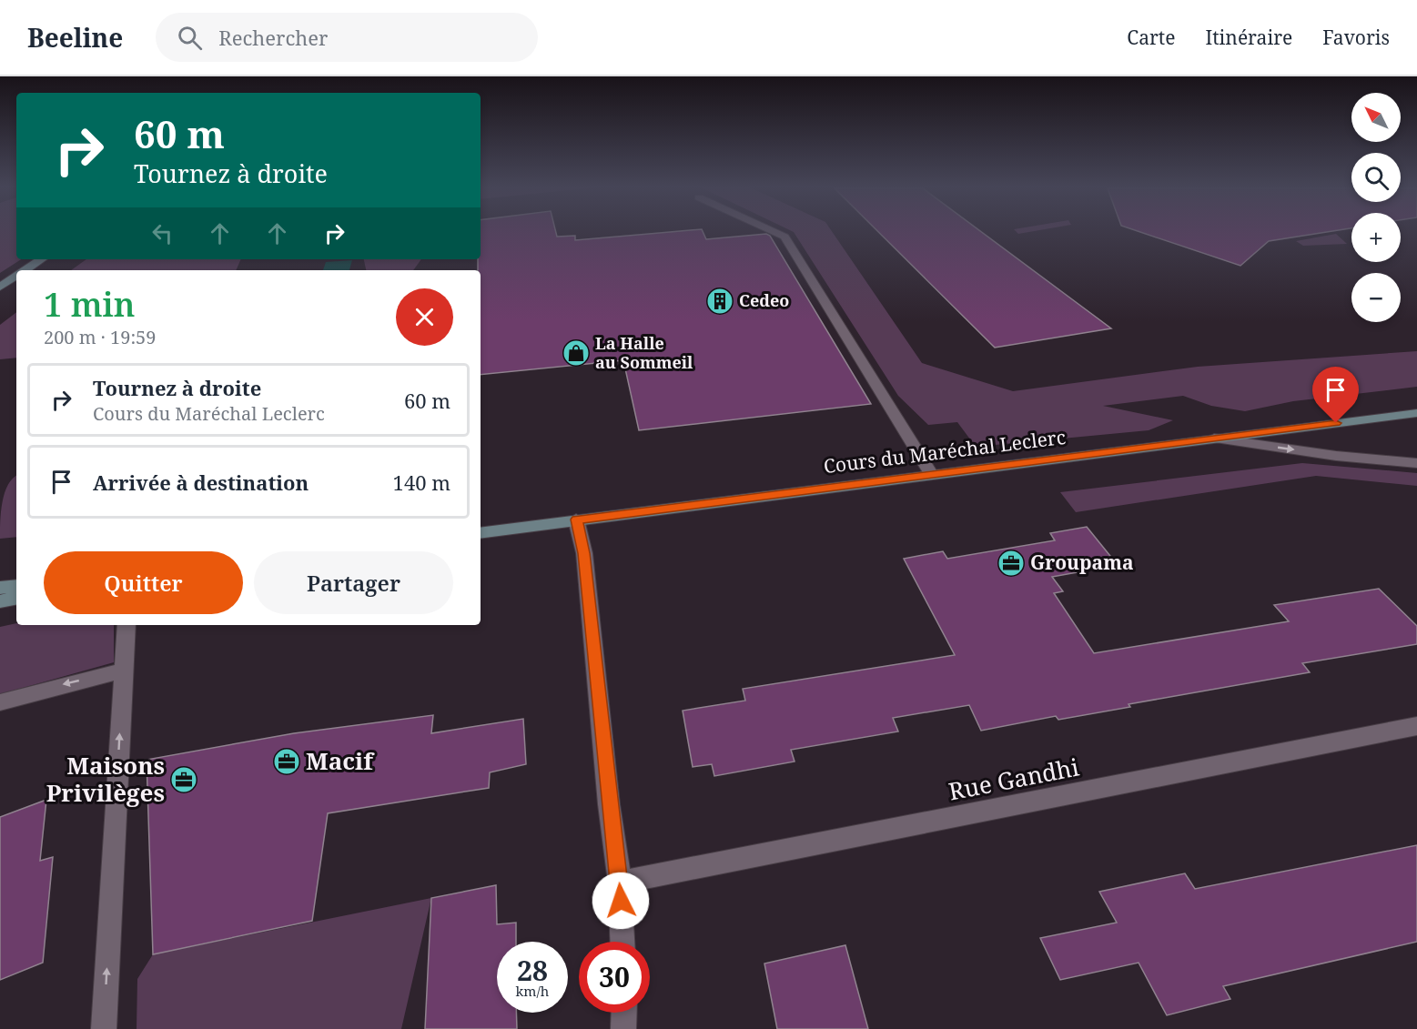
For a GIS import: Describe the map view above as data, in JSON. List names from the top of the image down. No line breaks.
{"streets":{"main road":["Cours du Maréchal Leclerc"],"street":["Rue Gandhi"]},"places":{"building":["Cedeo"],"shop":["La Halle au Sommeil"],"office":["Groupama","Macif","Maisons Privilèges"]},"north":"top left","page":{"header":"Beeline","search":"Rechercher","nav":["Carte","Itinéraire","Favoris"],"map_buttons":["+","−"],"turn":["60 m","Tournez à droite"],"heading":["1 min","200 m · 19:59"],"list":[{"name":"Tournez à droite","note":"Cours du Maréchal Leclerc","value":"60 m"},{"name":"Arrivée à destination","value":"140 m"}],"buttons":["Quitter","Partager"],"speed":"28 km/h","limit":"30"}}
